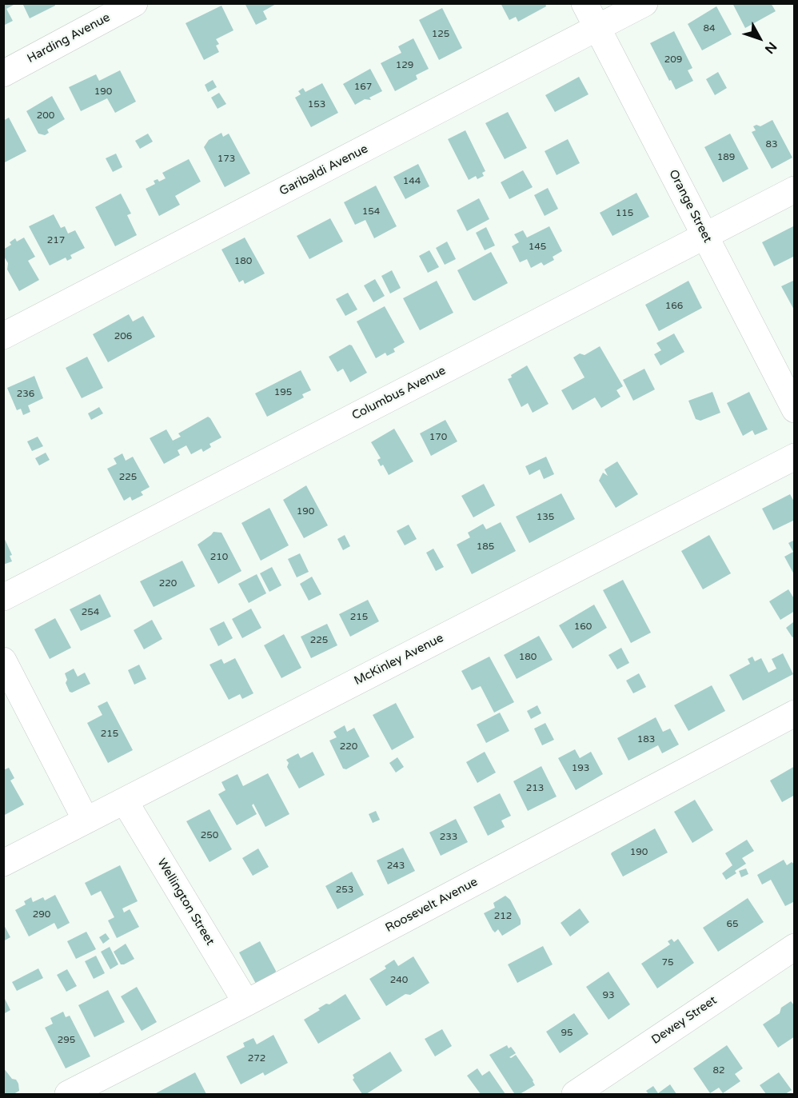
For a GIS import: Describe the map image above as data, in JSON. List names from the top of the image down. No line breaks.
{"streets":{"street":["Harding Avenue","Garibaldi Avenue","Orange Street","Columbus Avenue","McKinley Avenue","Wellington Street","Roosevelt Avenue","Dewey Street"]},"crossings":[["Garibaldi Avenue","Orange Street"],["Orange Street","Columbus Avenue"],["McKinley Avenue","Wellington Street"],["Wellington Street","Roosevelt Avenue"]],"house_numbers":["84","125","209","129","167","190","153","200","83","189","173","144","154","115","217","145","180","166","206","195","236","170","225","190","135","185","210","220","254","215","160","225","180","215","183","220","193","213","250","233","190","243","253","290","212","65","75","240","93","95","295","272","82"],"north":"bottom right"}
